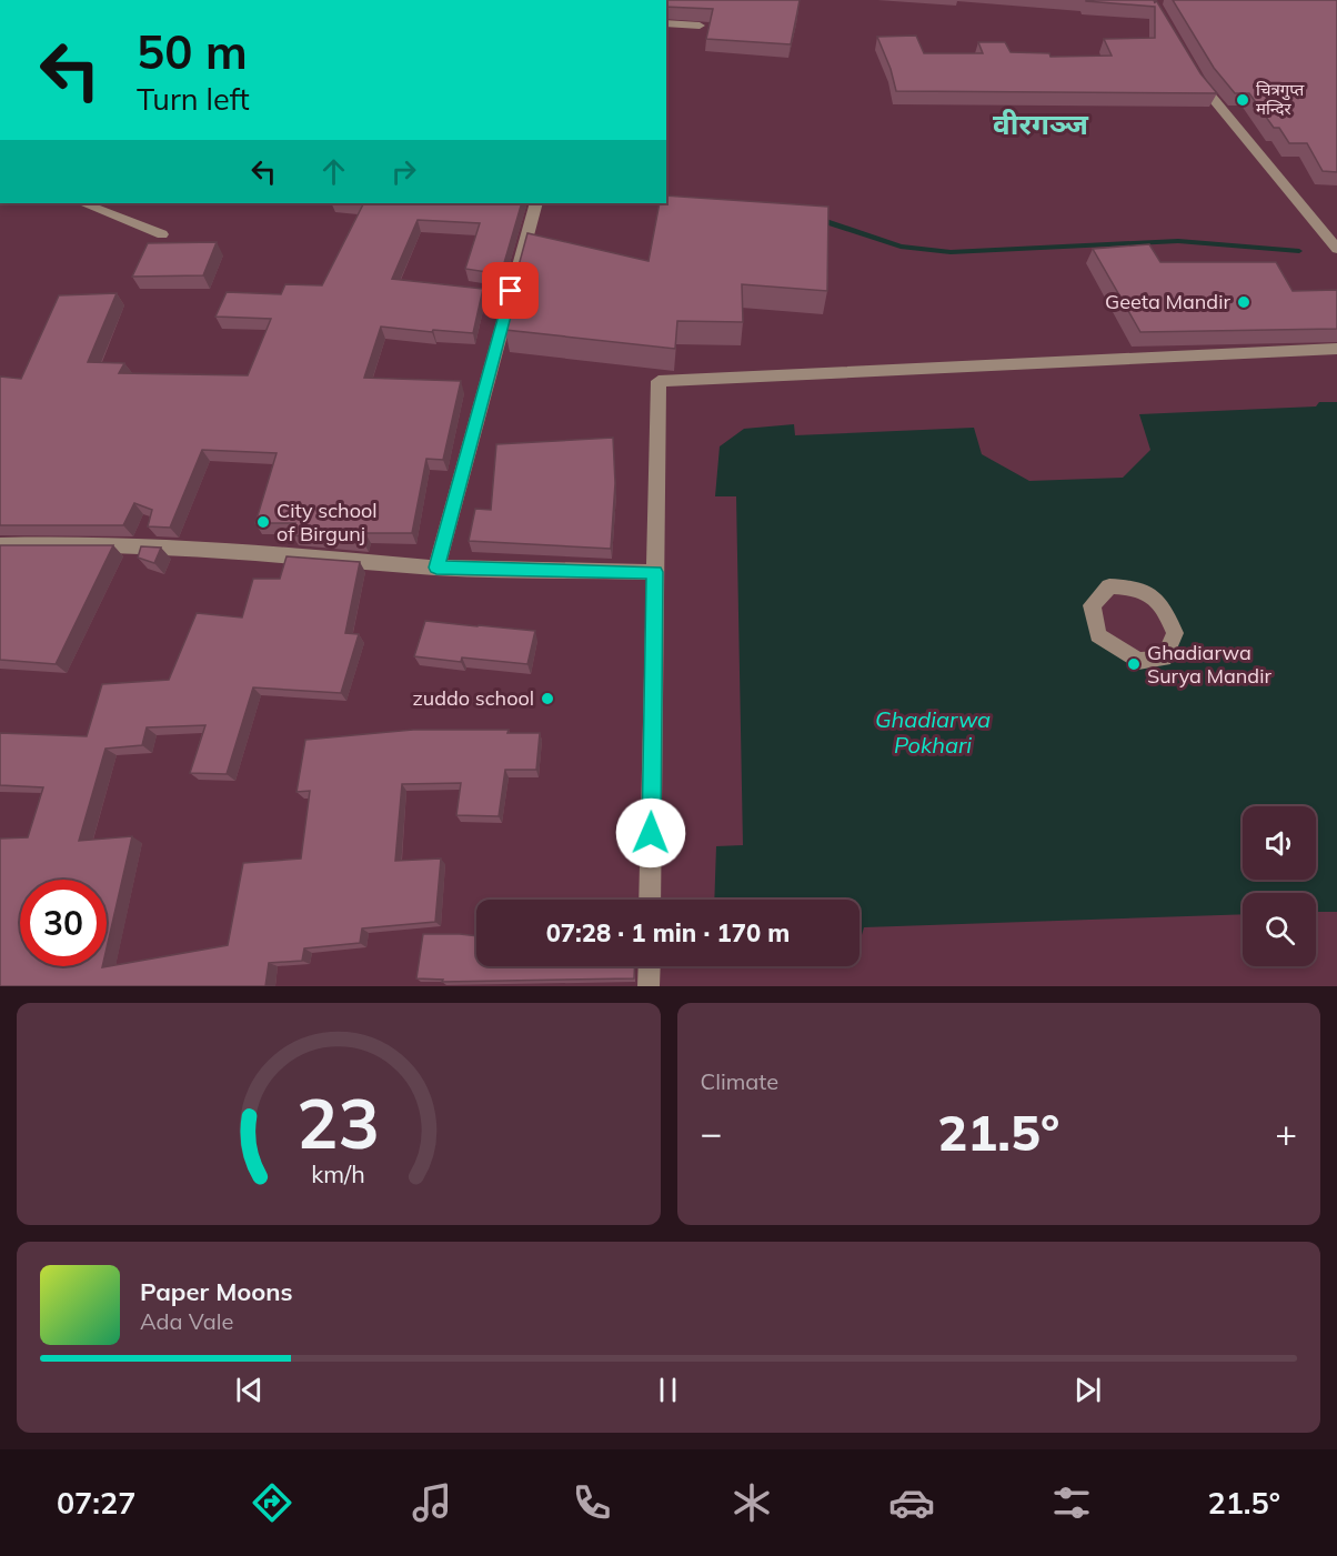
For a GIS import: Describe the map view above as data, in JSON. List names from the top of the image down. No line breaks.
{"districts":["वीरगञ्ज"],"water":["Ghadiarwa Pokhari"],"places":["चित्रगुप्त मन्दिर","Geeta Mandir","City school of Birgunj","Ghadiarwa Surya Mandir","zuddo school"],"page":{"turn":["50 m","Turn left"],"limit":"30","trip":"07:28 · 1 min · 170 m","tile":"Climate","heat":["−","21.5°","+"],"song":["Paper Moons","Ada Vale"],"tabs":["07:27","21.5°"],"gauge":["23","km/h"]}}
